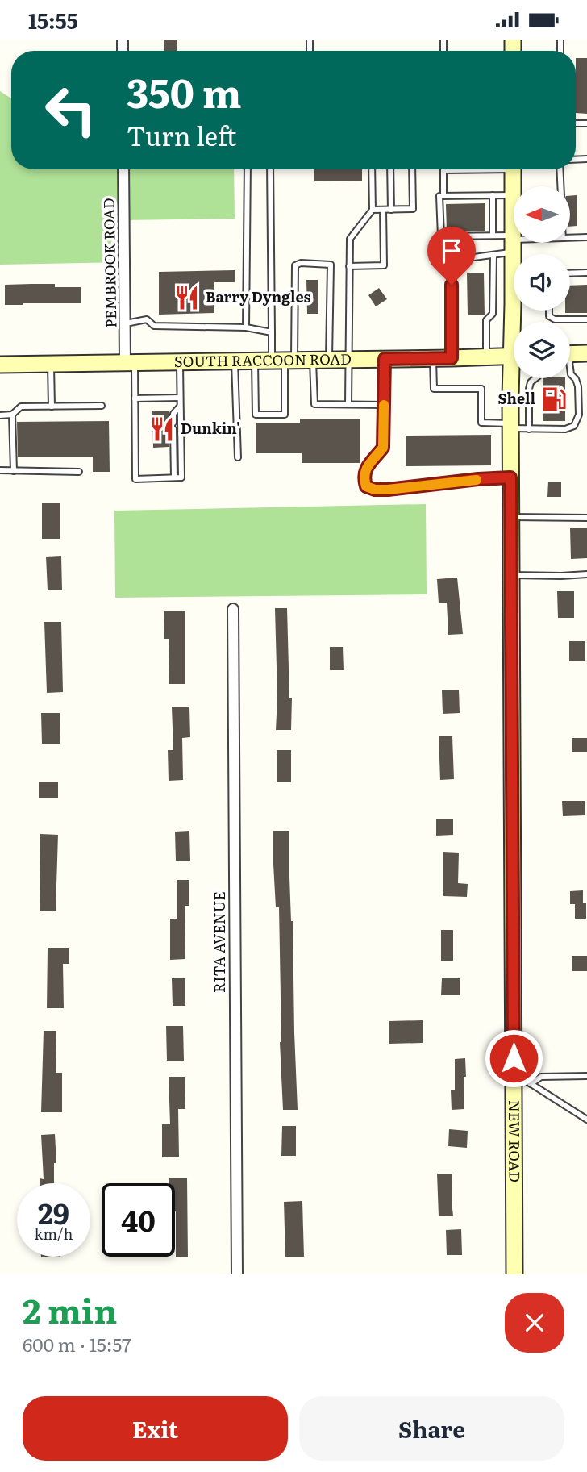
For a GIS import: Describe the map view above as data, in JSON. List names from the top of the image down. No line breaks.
{"streets":{"street":["PEMBROOK ROAD","SOUTH RACCOON ROAD","RITA AVENUE","NEW ROAD"]},"crossings":[["PEMBROOK ROAD","SOUTH RACCOON ROAD"]],"places":{"restaurant":["Barry Dyngles","Dunkin'"],"fuel station":["Shell"]},"north":"left","page":{"status":"15:55","turn":["350 m","Turn left"],"speed":"29 km/h","limit":"40","heading":["2 min","600 m · 15:57"],"buttons":["Exit","Share"]}}
